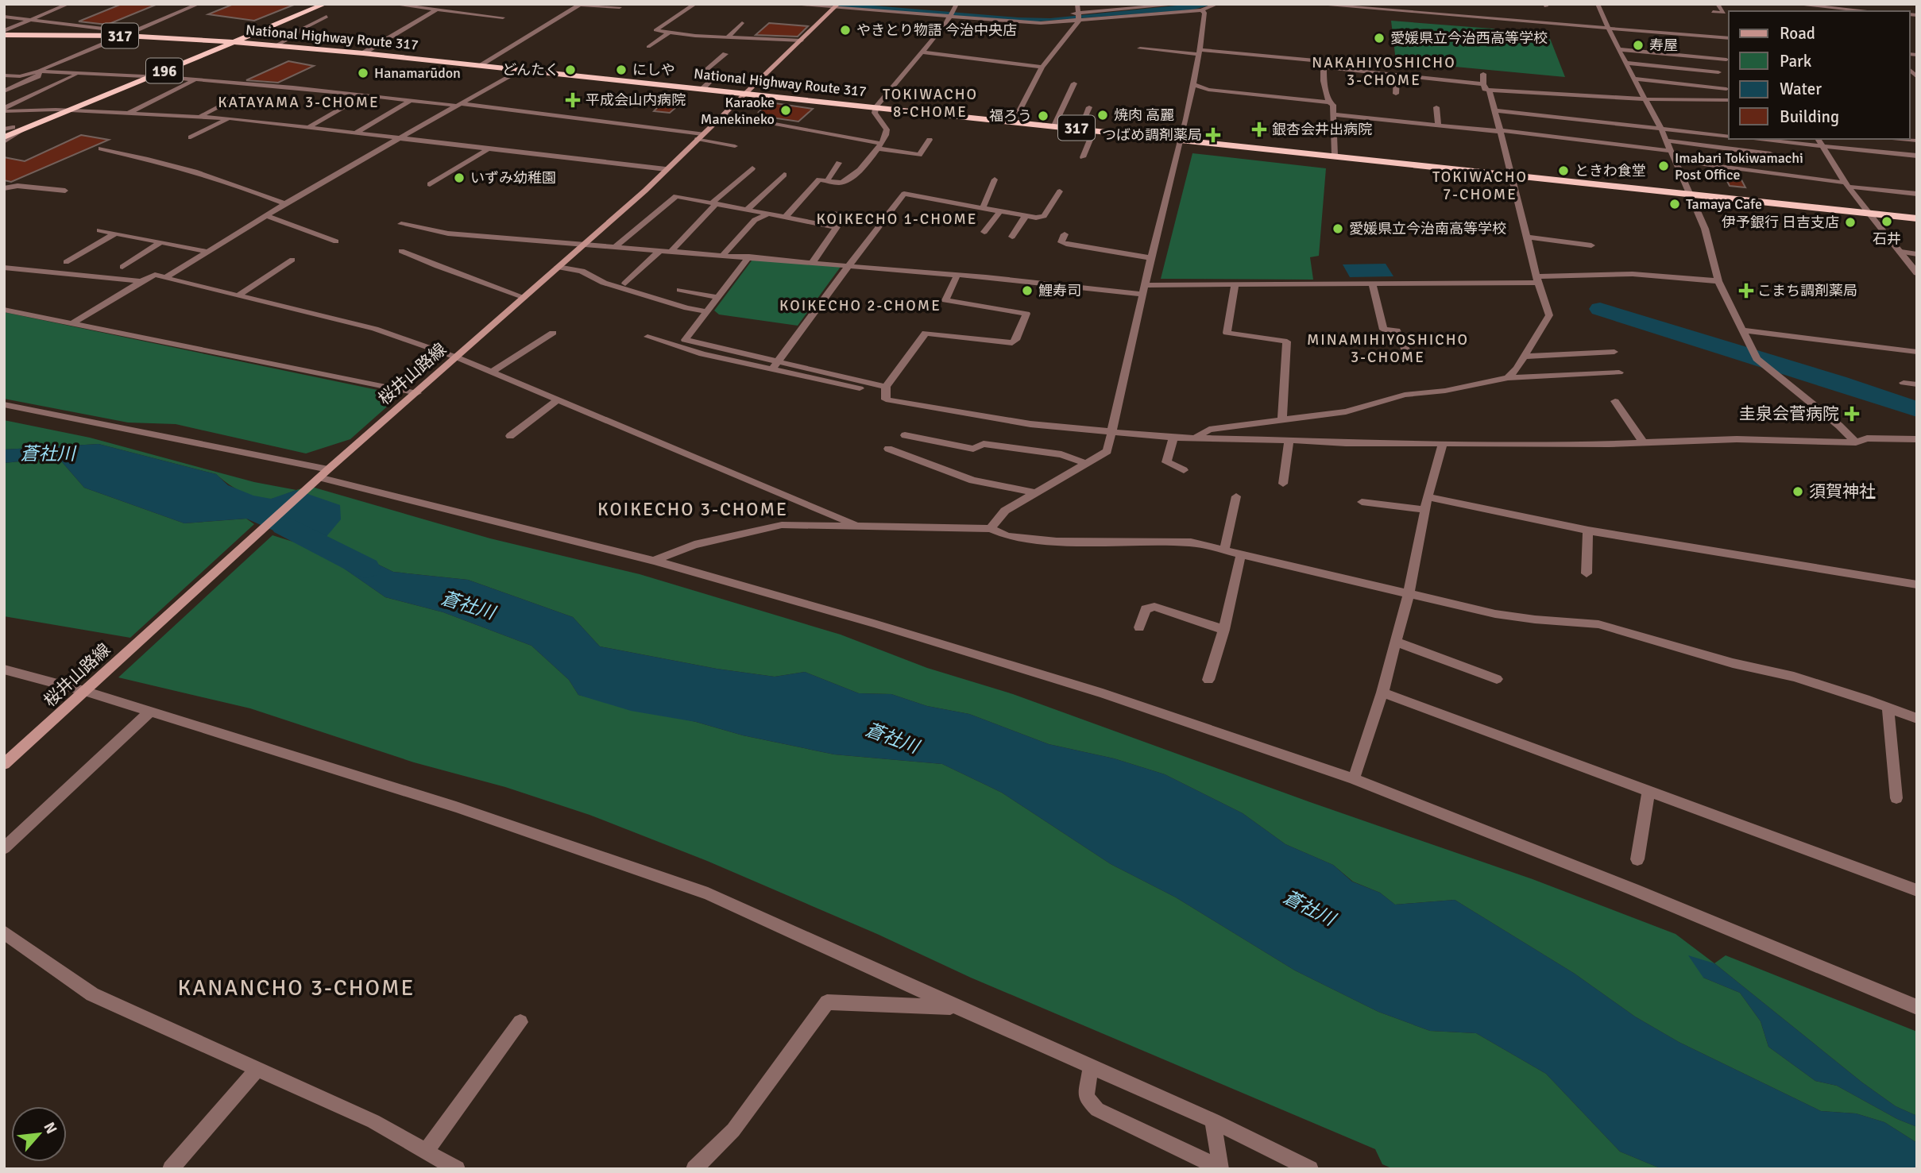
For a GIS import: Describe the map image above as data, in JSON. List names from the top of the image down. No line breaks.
{"streets":{"highway":["317","National Highway Route 317","196"],"main road":["桜井山路線"]},"crossings":[["National Highway Route 317","196"],["National Highway Route 317","桜井山路線"]],"districts":["NAKAHIYOSHICHO 3-CHOME","TOKIWACHO 8-CHOME","KATAYAMA 3-CHOME","TOKIWACHO 7-CHOME","KOIKECHO 1-CHOME","KOIKECHO 2-CHOME","MINAMIHIYOSHICHO 3-CHOME","KOIKECHO 3-CHOME","KANANCHO 3-CHOME"],"water":["蒼社川"],"places":{"other":["やきとり物語 今治中央店","愛媛県立今治西高等学校","寿屋","どんたく","にしや","Hanamarūdon","Karaoke Manekineko","焼肉 高麗","福ろう","Imabari Tokiwamachi Post Office","ときわ食堂","いずみ幼稚園","Tamaya Cafe","石井","伊予銀行 日吉支店","愛媛県立今治南高等学校","鯉寿司","須賀神社"],"health":["平成会山内病院","銀杏会井出病院","つばめ調剤薬局","こまち調剤薬局","圭泉会菅病院"]},"legend":["Road","Park","Water","Building"],"north":"top right"}
